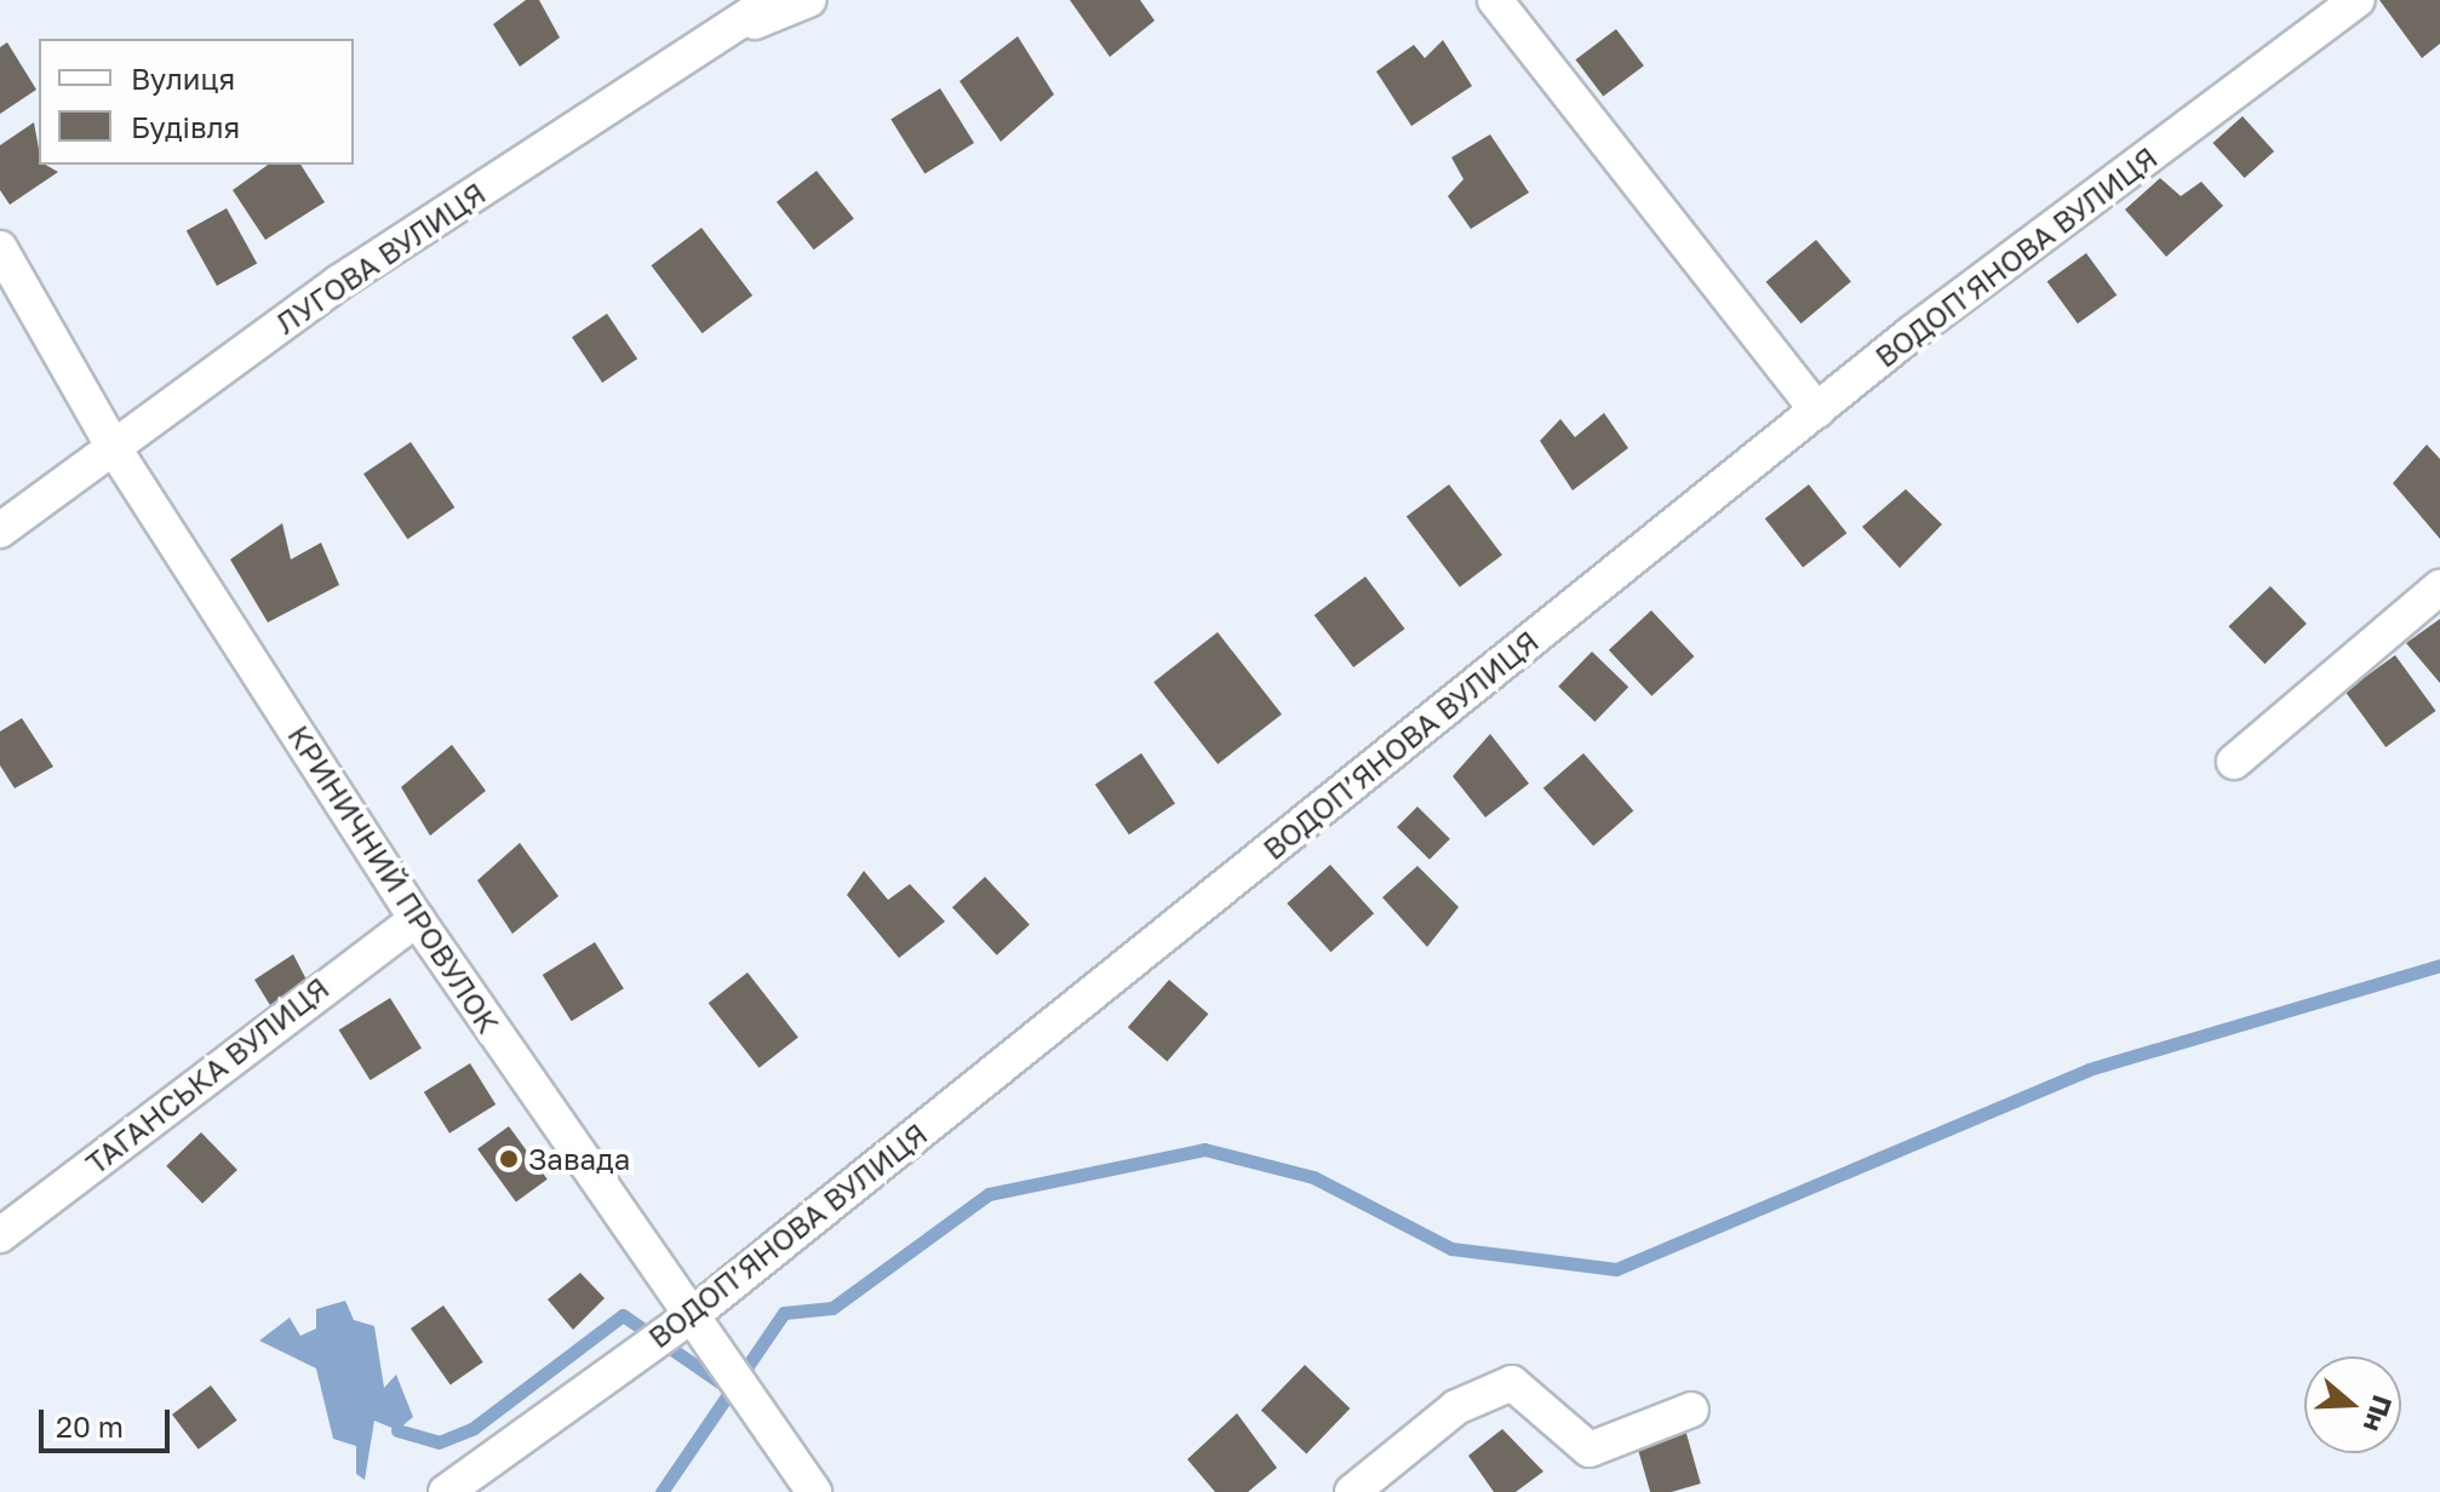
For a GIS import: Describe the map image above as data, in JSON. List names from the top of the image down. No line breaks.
{"streets":{"street":["ВОДОП’ЯНОВА ВУЛИЦЯ","ЛУГОВА ВУЛИЦЯ","КРИНИЧНИЙ ПРОВУЛОК","ТАГАНСЬКА ВУЛИЦЯ"]},"crossings":[["ВОДОП’ЯНОВА ВУЛИЦЯ","КРИНИЧНИЙ ПРОВУЛОК"],["ЛУГОВА ВУЛИЦЯ","КРИНИЧНИЙ ПРОВУЛОК"],["КРИНИЧНИЙ ПРОВУЛОК","ТАГАНСЬКА ВУЛИЦЯ"]],"places":["Завада"],"legend":["Вулиця","Будівля"],"scale_bar":"20 m","north":"right"}
